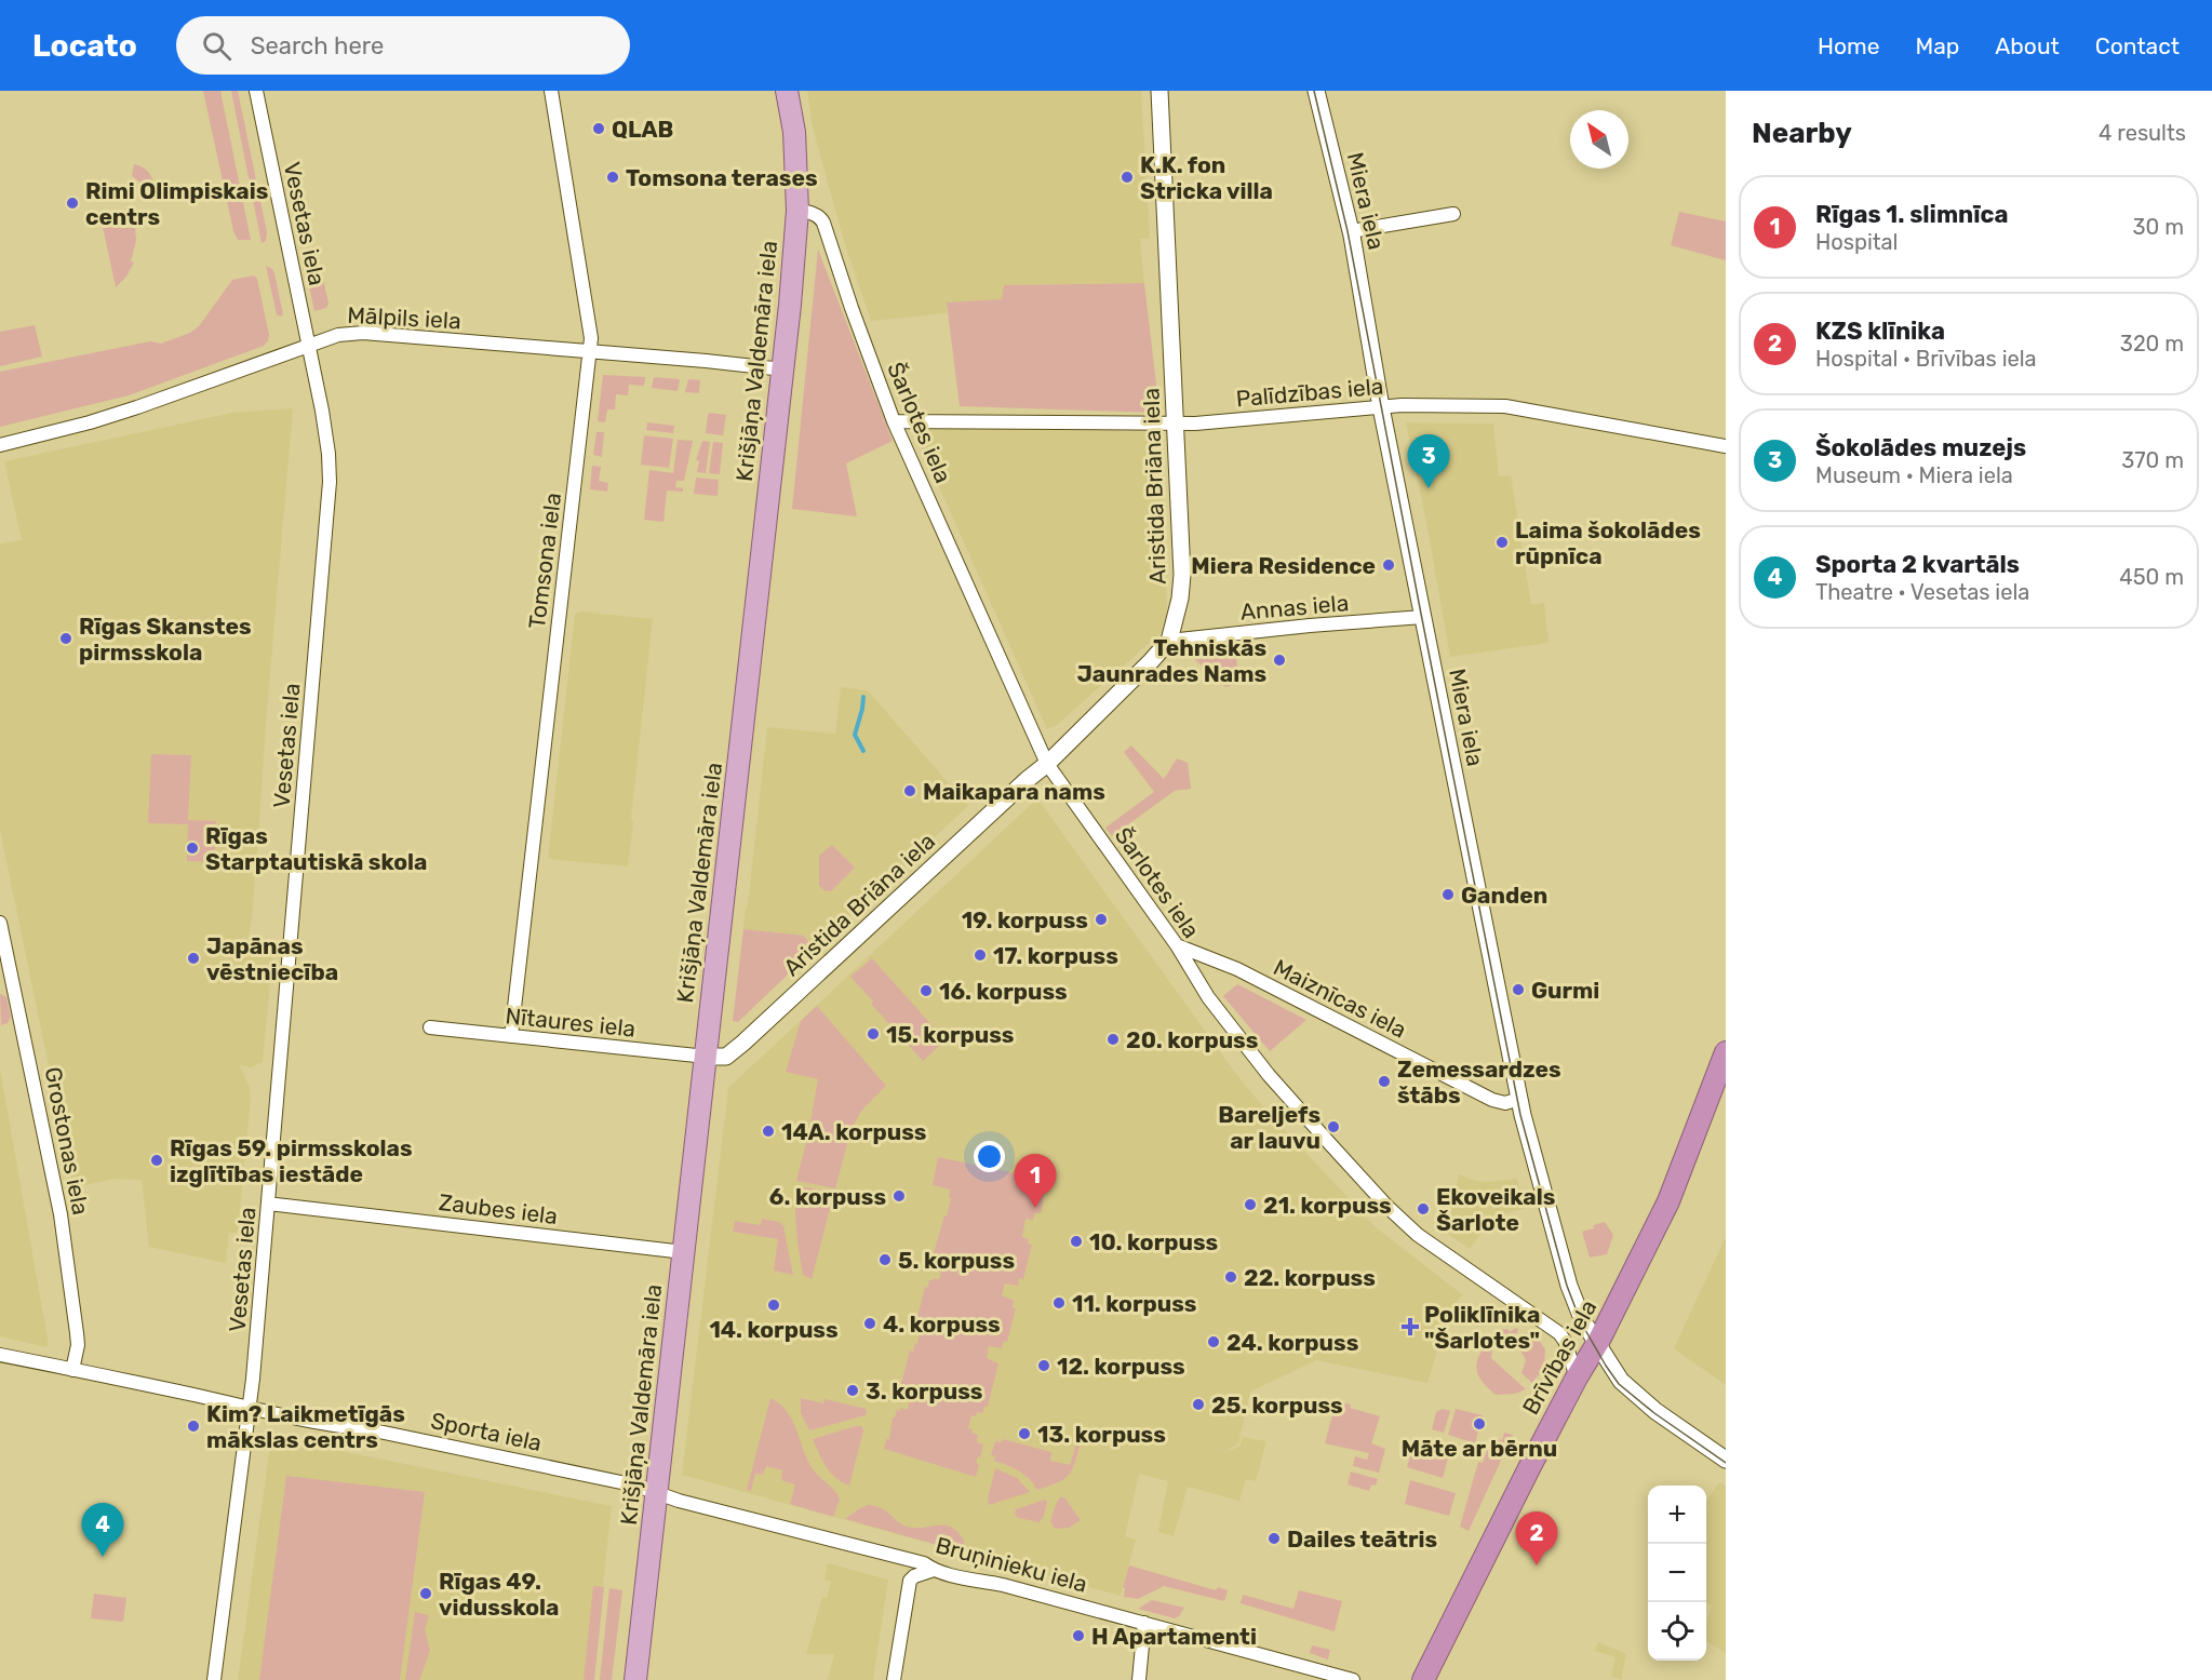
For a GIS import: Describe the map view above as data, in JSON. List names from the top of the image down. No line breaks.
{"streets":{"highway":["Brīvības iela"],"main road":["Krišjāņa Valdemāra iela"],"street":["Miera iela","Vesetas iela","Mālpils iela","Palīdzības iela","Šarlotes iela","Aristida Briāna iela","Tomsona iela","Annas iela","Maiznīcas iela","Nītaures iela","Grostonas iela","Zaubes iela","Sporta iela","Bruņinieku iela"]},"crossings":[["Miera iela","Palīdzības iela"],["Miera iela","Annas iela"],["Miera iela","Maiznīcas iela"],["Miera iela","Brīvības iela"],["Vesetas iela","Mālpils iela"],["Vesetas iela","Zaubes iela"],["Vesetas iela","Sporta iela"],["Mālpils iela","Krišjāņa Valdemāra iela"],["Mālpils iela","Tomsona iela"],["Krišjāņa Valdemāra iela","Šarlotes iela"],["Krišjāņa Valdemāra iela","Aristida Briāna iela"],["Krišjāņa Valdemāra iela","Nītaures iela"],["Krišjāņa Valdemāra iela","Zaubes iela"],["Krišjāņa Valdemāra iela","Sporta iela"],["Krišjāņa Valdemāra iela","Bruņinieku iela"],["Palīdzības iela","Šarlotes iela"],["Palīdzības iela","Aristida Briāna iela"],["Šarlotes iela","Aristida Briāna iela"],["Šarlotes iela","Maiznīcas iela"],["Šarlotes iela","Brīvības iela"],["Aristida Briāna iela","Annas iela"],["Aristida Briāna iela","Nītaures iela"],["Tomsona iela","Nītaures iela"],["Grostonas iela","Sporta iela"],["Sporta iela","Bruņinieku iela"]],"places":{"other":["QLAB","Tomsona terases","K.K. fon Stricka villa","Rimi Olimpiskais centrs","Laima šokolādes rūpnīca","Miera Residence","Rīgas Skanstes pirmsskola","Tehniskās Jaunrades Nams","Maikapara nams","Rīgas Starptautiskā skola","Ganden","19. korpuss","17. korpuss","Japānas vēstniecība","Gurmi","16. korpuss","15. korpuss","20. korpuss","Zemessardzes štābs","Bareljefs ar lauvu","14A. korpuss","Rīgas 59. pirmsskolas izglītības iestāde","6. korpuss","21. korpuss","Ekoveikals Šarlote","10. korpuss","5. korpuss","22. korpuss","11. korpuss","14. korpuss","4. korpuss","24. korpuss","12. korpuss","3. korpuss","25. korpuss","Māte ar bērnu","Kim? Laikmetīgās mākslas centrs","13. korpuss","Dailes teātris","Rīgas 49. vidusskola","H Apartamenti"],"health":["Poliklīnika \"Šarlotes\""]},"north":"top left","page":{"header":"Locato","search":"Search here","nav":["Home","Map","About","Contact"],"heading":["Nearby","4 results"],"list":[{"mark":"1","name":"Rīgas 1. slimnīca","note":"Hospital","value":"30 m"},{"mark":"2","name":"KZS klīnika","note":"Hospital · Brīvības iela","value":"320 m"},{"mark":"3","name":"Šokolādes muzejs","note":"Museum · Miera iela","value":"370 m"},{"mark":"4","name":"Sporta 2 kvartāls","note":"Theatre · Vesetas iela","value":"450 m"}],"pins":["3","1","4","2"],"map_buttons":["+","−"]}}
